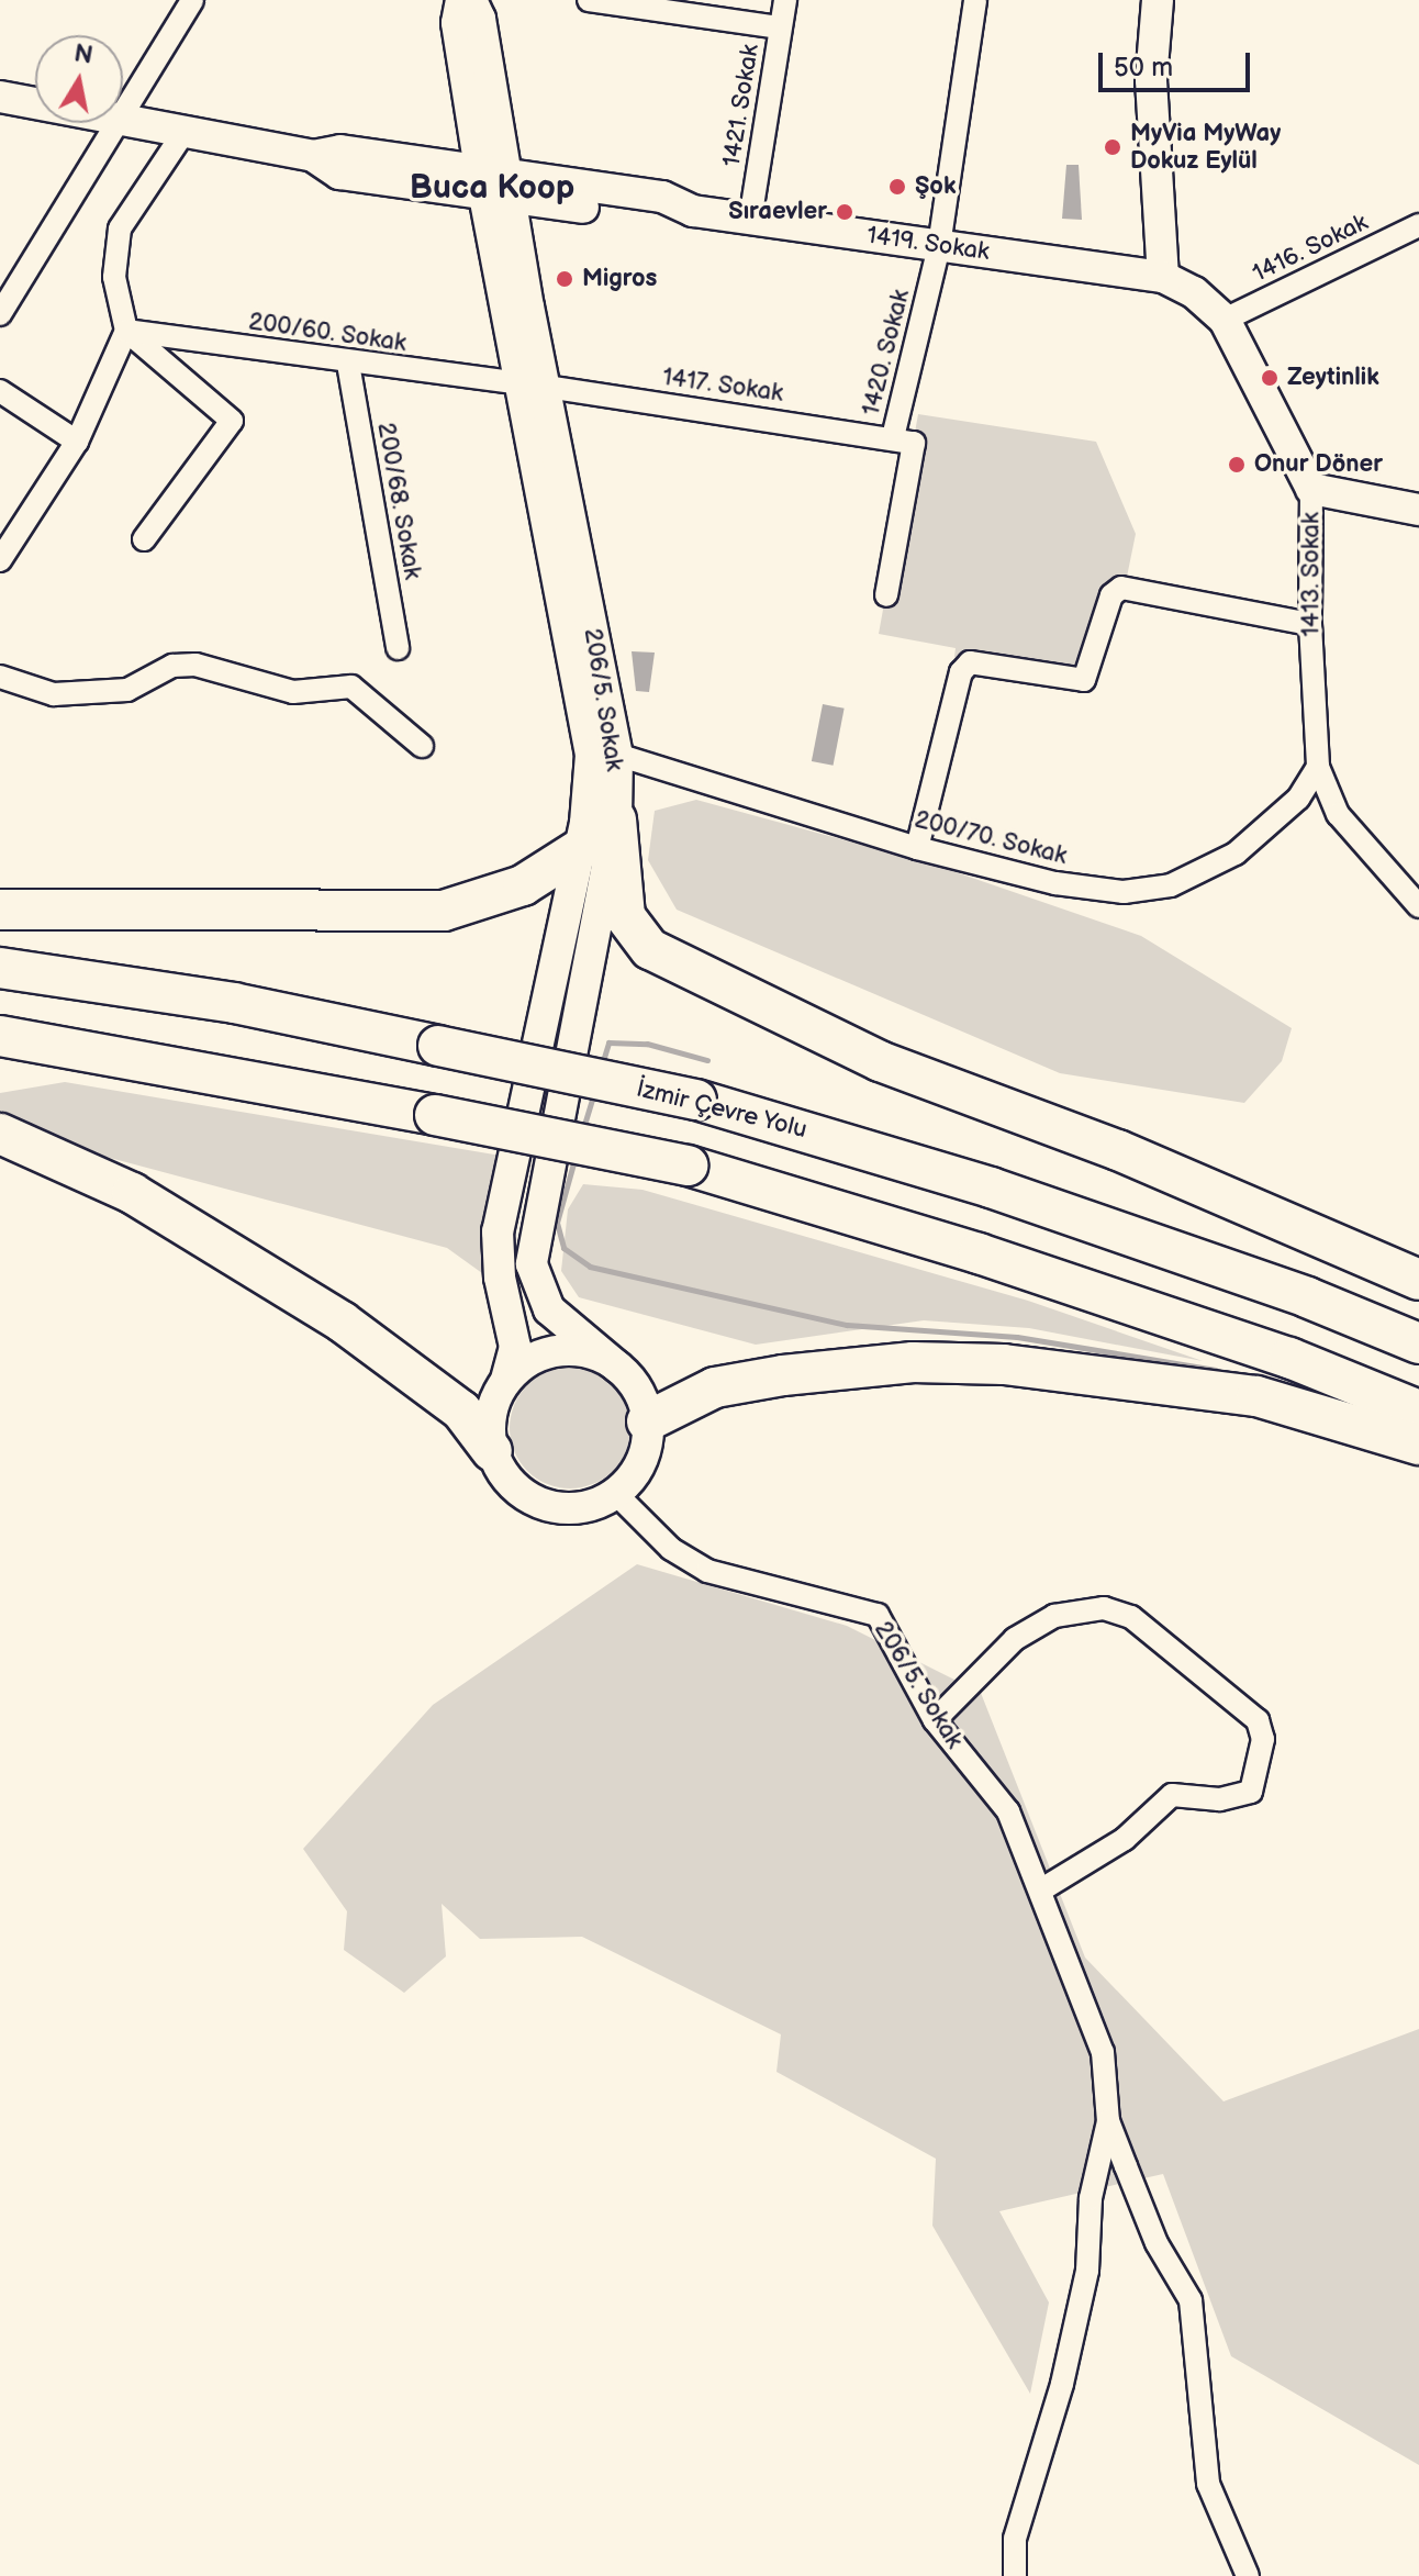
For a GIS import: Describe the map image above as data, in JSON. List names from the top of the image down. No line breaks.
{"streets":{"highway":["İzmir Çevre Yolu"],"main road":["1419. Sokak","1413. Sokak","206/5. Sokak"],"street":["1421. Sokak","1416. Sokak","200/60. Sokak","1420. Sokak","1417. Sokak","200/68. Sokak","200/70. Sokak"]},"crossings":[["1421. Sokak","1419. Sokak"],["1419. Sokak","1420. Sokak"],["1419. Sokak","1413. Sokak"],["1419. Sokak","206/5. Sokak"],["1416. Sokak","1413. Sokak"],["200/60. Sokak","1417. Sokak"],["200/60. Sokak","200/68. Sokak"],["200/60. Sokak","206/5. Sokak"],["1420. Sokak","1417. Sokak"],["1417. Sokak","206/5. Sokak"],["1413. Sokak","200/70. Sokak"],["206/5. Sokak","200/70. Sokak"]],"districts":["Buca Koop"],"places":["MyVia MyWay Dokuz Eylül","Şok","Sıraevler","Migros","Zeytinlik","Onur Döner"],"scale_bar":"50 m","north":"top"}
